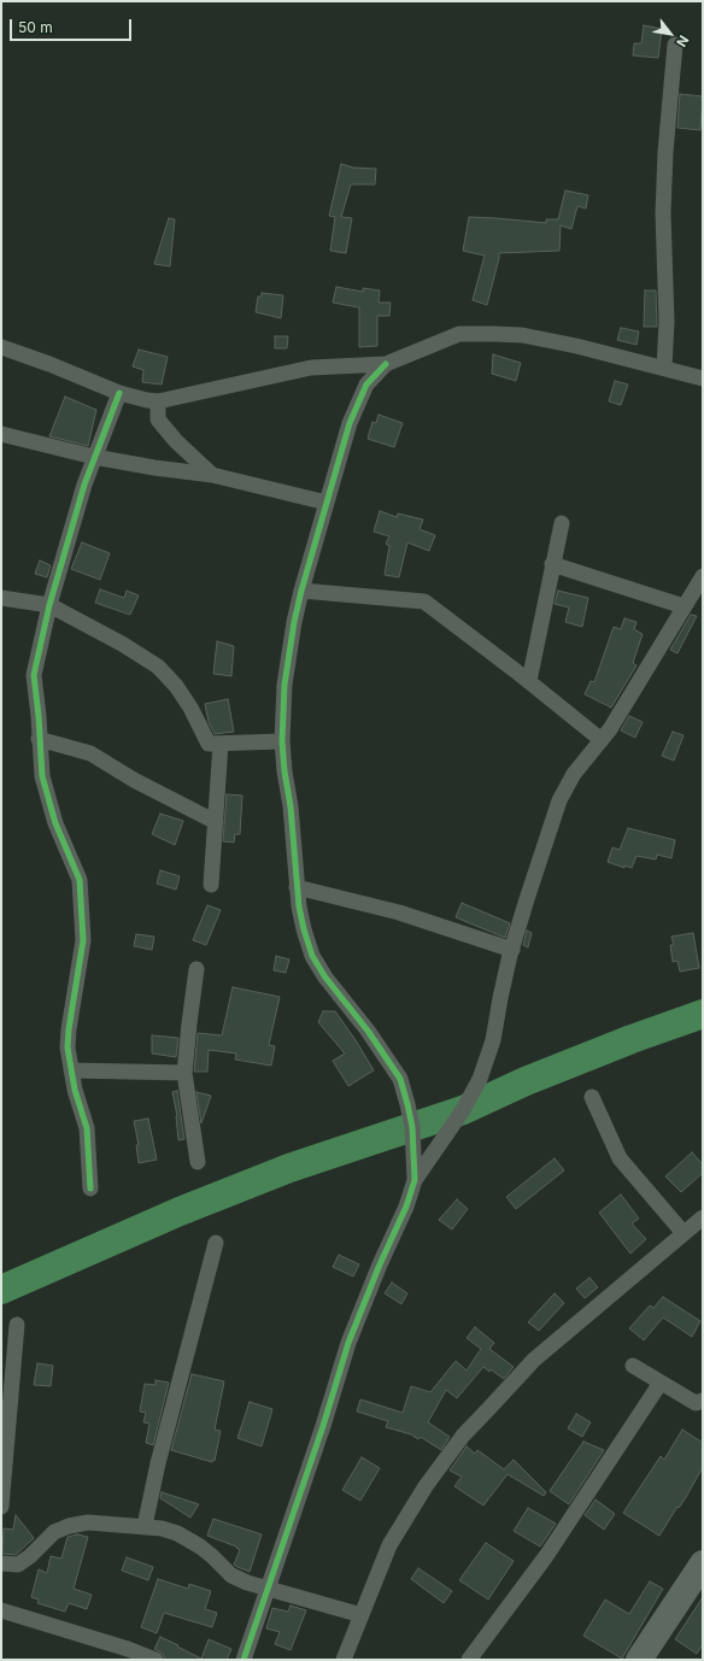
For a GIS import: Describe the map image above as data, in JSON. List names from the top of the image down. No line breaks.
{"scale_bar":"50 m","north":"bottom right"}
